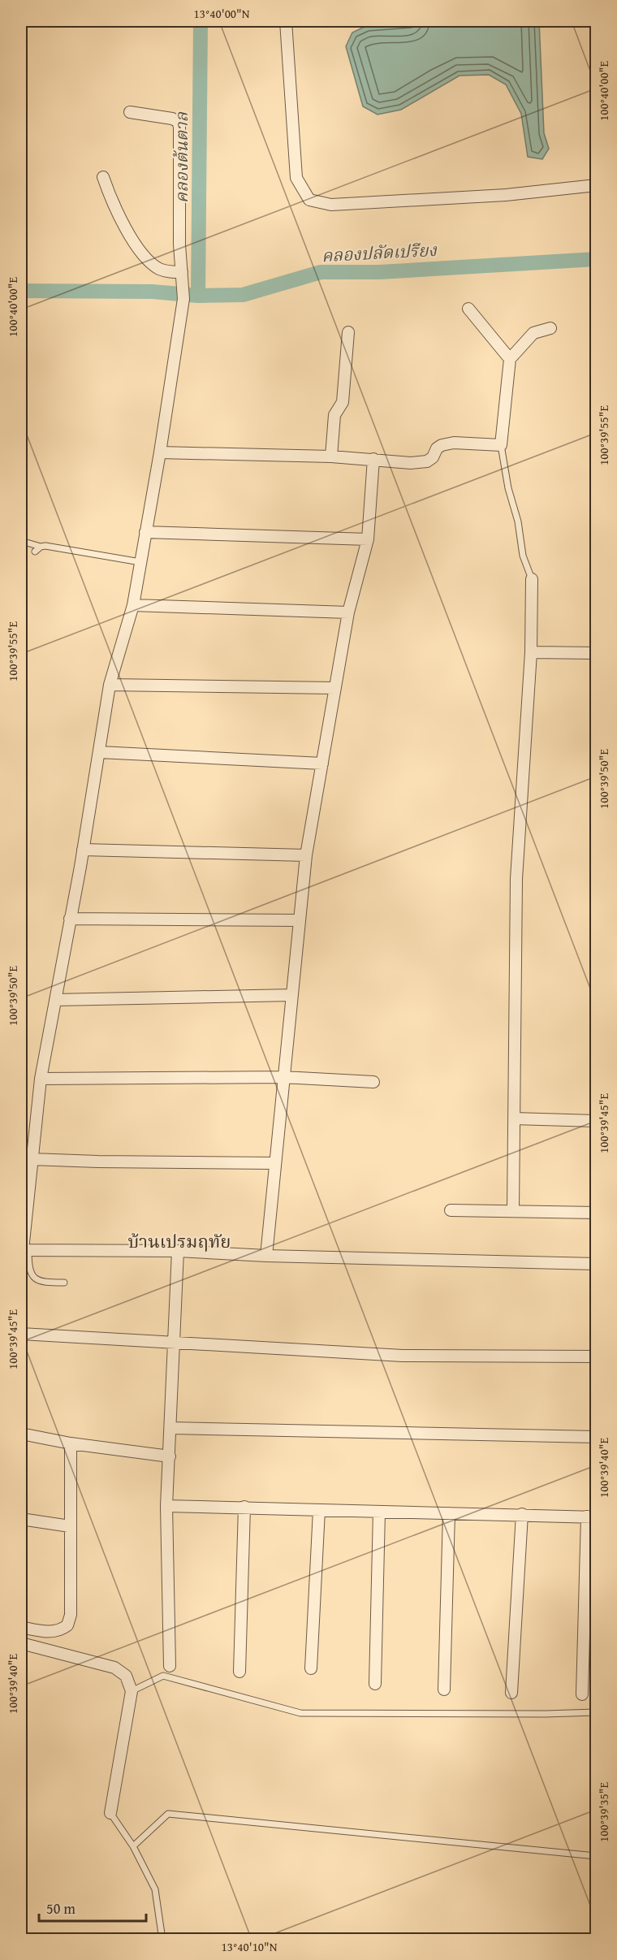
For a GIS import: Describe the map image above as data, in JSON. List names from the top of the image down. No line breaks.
{"districts":["บ้านเปรมฤทัย"],"water":["คลองต้นตาล","คลองปลัดเปรียง"],"scale_bar":"50 m","coordinates":["13°40'00\"N","100°40'00\"E","100°39'55\"E","100°39'50\"E","100°39'45\"E","100°39'40\"E","100°39'35\"E","13°40'10\"N"]}
